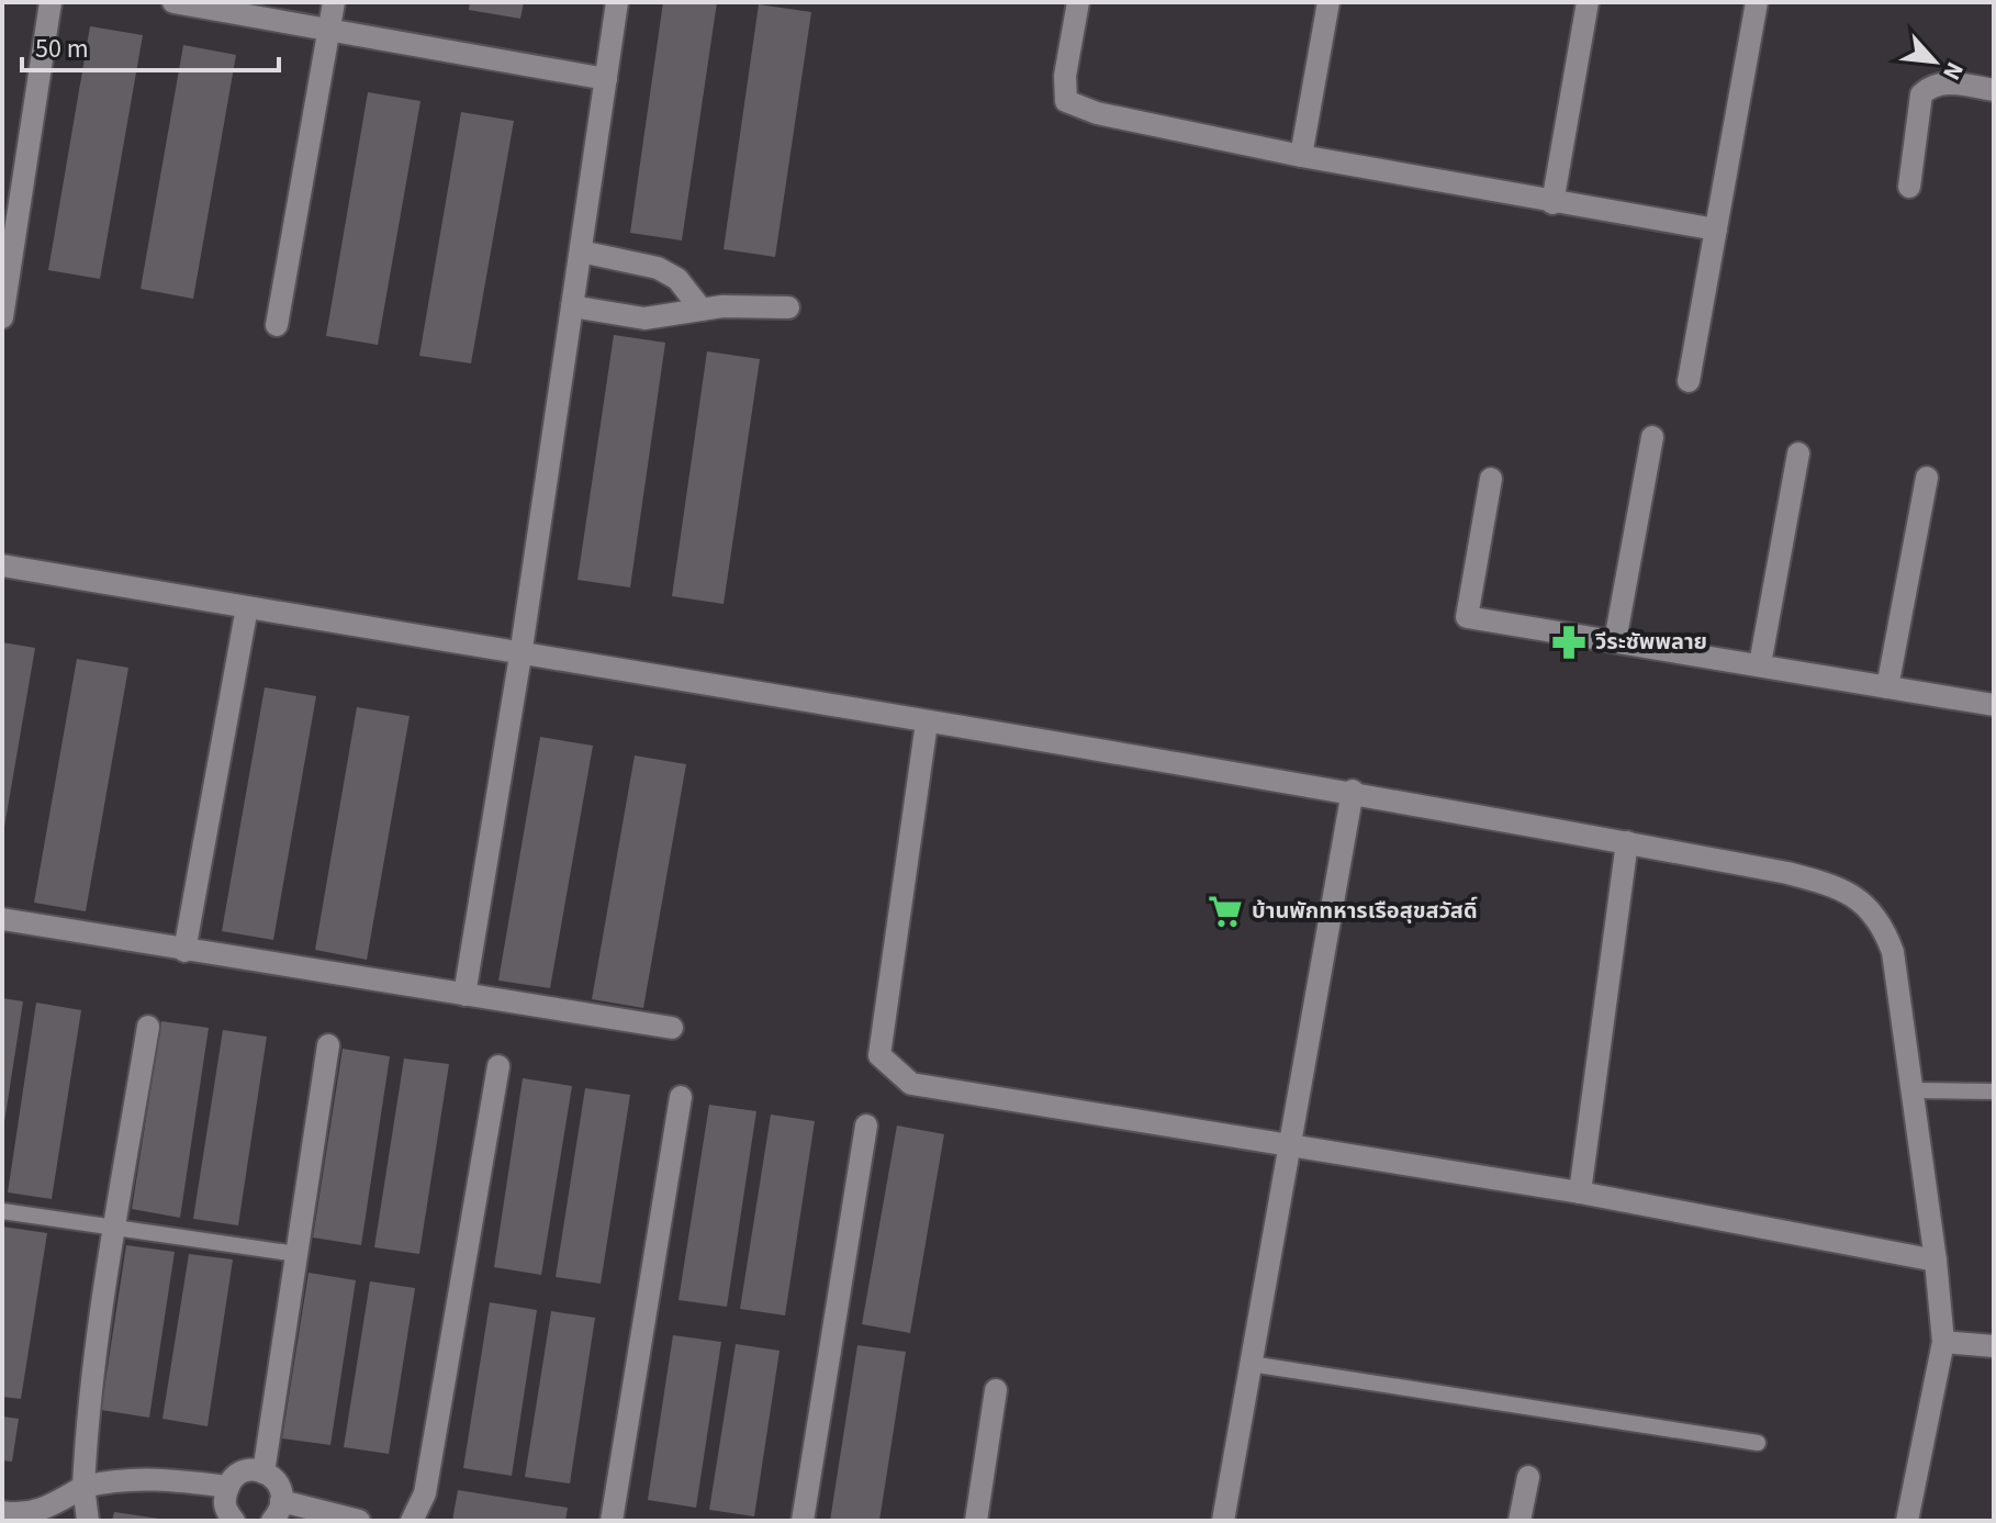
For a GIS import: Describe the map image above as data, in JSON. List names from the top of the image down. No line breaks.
{"places":{"pharmacy":["วีระซัพพลาย"],"supermarket":["บ้านพักทหารเรือสุขสวัสดิ์"]},"scale_bar":"50 m","north":"bottom right"}
